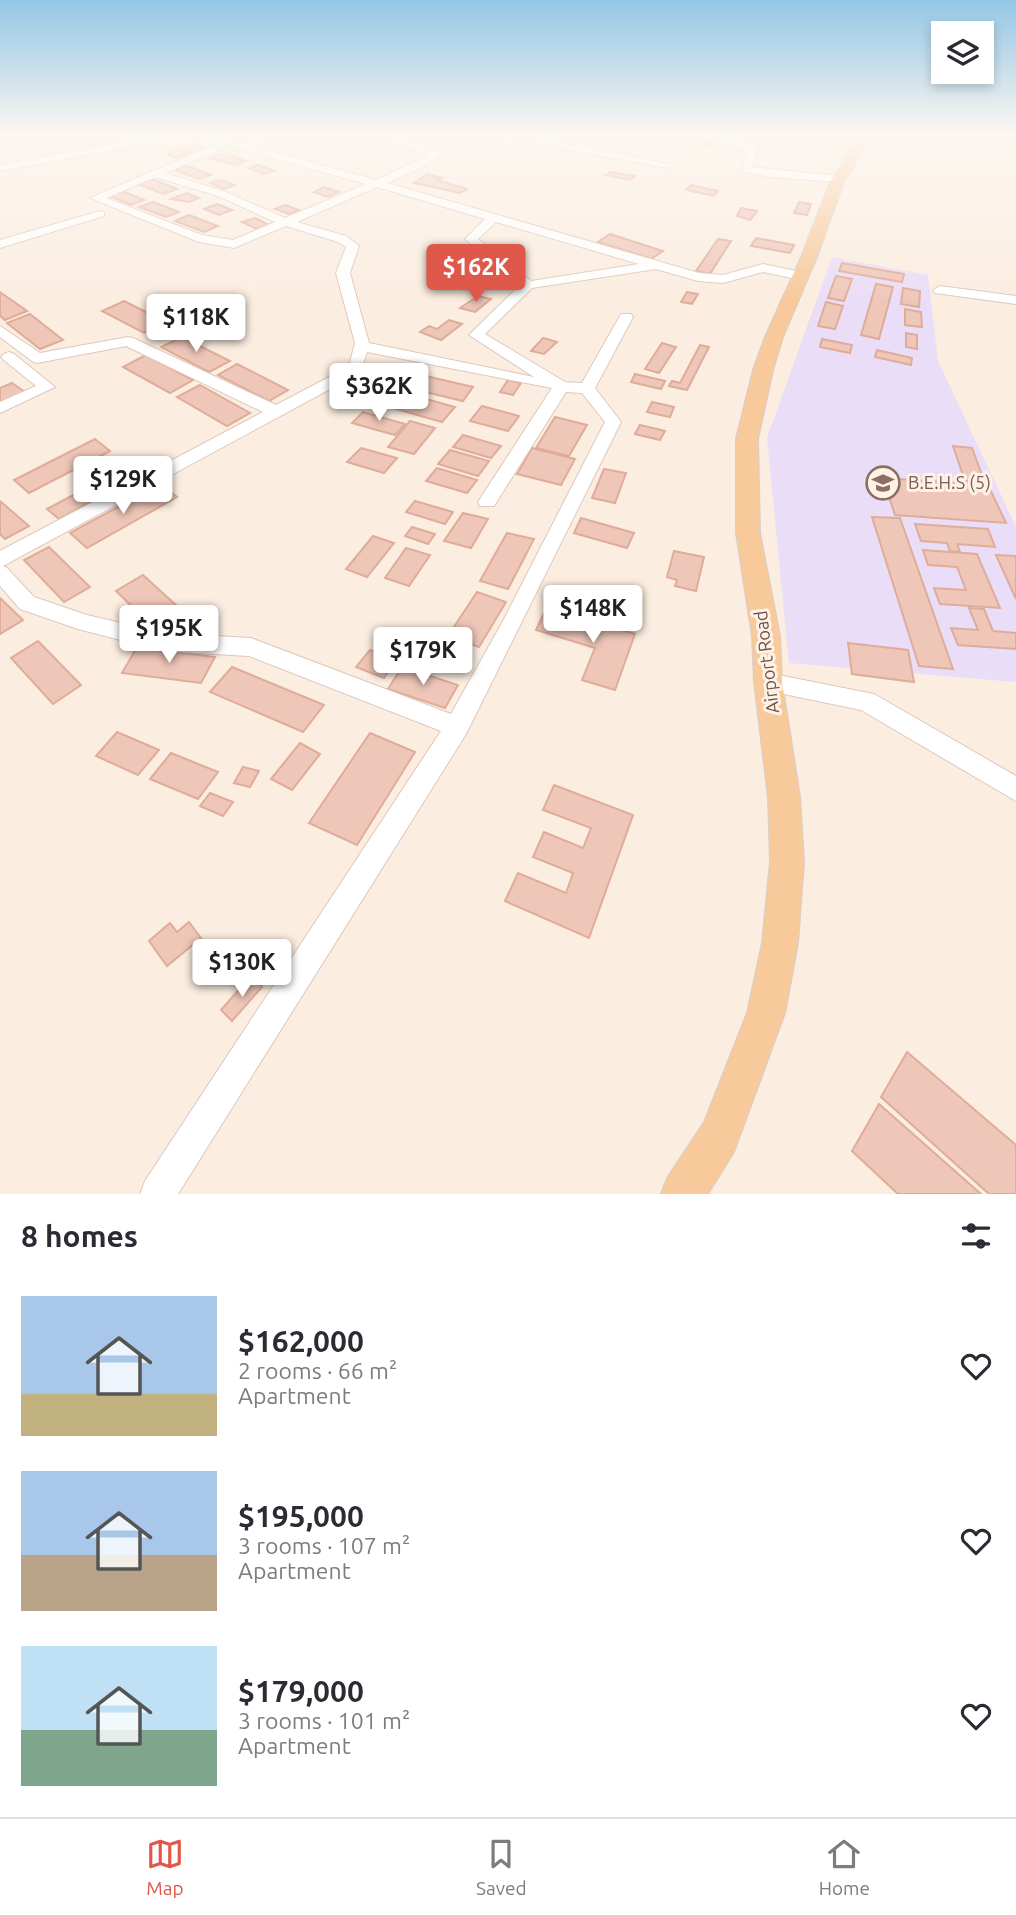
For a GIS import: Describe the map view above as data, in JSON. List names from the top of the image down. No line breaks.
{"streets":{"main road":["Airport Road"]},"places":{"school or university":["B.E.H.S (5)"]},"page":{"price":["$162K","$118K","$362K","$129K","$148K","$195K","$179K","$130K"],"heading":"8 homes","list":[{"name":"$162,000","note":"2 rooms · 66 m² · Apartment"},{"name":"$195,000","note":"3 rooms · 107 m² · Apartment"},{"name":"$179,000","note":"3 rooms · 101 m² · Apartment"}],"tabs":["Map","Saved","Home"]}}
